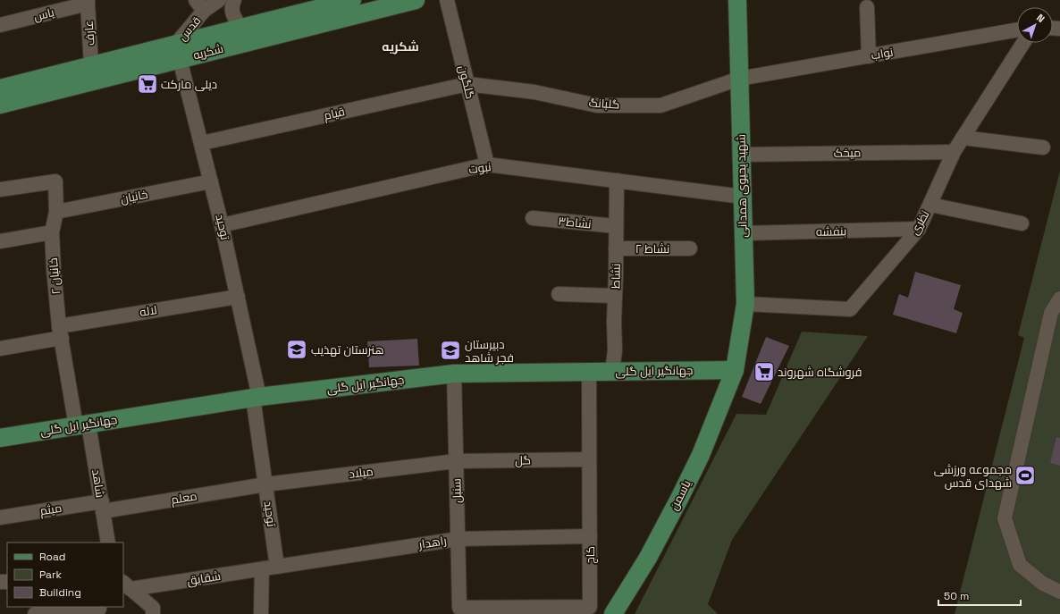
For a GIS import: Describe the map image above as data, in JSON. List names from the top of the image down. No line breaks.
{"streets":{"main road":["شکریه","شهید یحیوی همدانی","جهانگیر ایل گلی","یاسمن"],"street":["یاس","قدس","عارف","نواب","گلگون","گلبانگ","قیام","میخک","نبوت","خانیان","نشاط۳","نظری","توحید","بنفشه","نشاط ۲","خانیان ۲","نشاط","لاله","گل","میلاد","شاهد","سنبل","معلم","میثم","راهدار","کاج","شقایق"]},"crossings":[["یاس","عارف"],["قدس","شکریه"],["قدس","توحید"],["عارف","شکریه"],["شکریه","توحید"],["نواب","گلبانگ"],["نواب","شهید یحیوی همدانی"],["گلگون","گلبانگ"],["گلگون","قیام"],["گلگون","نبوت"],["گلبانگ","قیام"],["گلبانگ","شهید یحیوی همدانی"],["قیام","توحید"],["میخک","شهید یحیوی همدانی"],["میخک","نظری"],["نبوت","شهید یحیوی همدانی"],["نبوت","توحید"],["نبوت","نشاط"],["شهید یحیوی همدانی","نظری"],["شهید یحیوی همدانی","بنفشه"],["شهید یحیوی همدانی","جهانگیر ایل گلی"],["شهید یحیوی همدانی","یاسمن"],["خانیان","توحید"],["خانیان","خانیان ۲"],["نشاط۳","نشاط"],["نظری","بنفشه"],["توحید","لاله"],["توحید","جهانگیر ایل گلی"],["توحید","میلاد"],["توحید","معلم"],["توحید","راهدار"],["توحید","شقایق"],["نشاط ۲","نشاط"],["خانیان ۲","لاله"],["خانیان ۲","جهانگیر ایل گلی"],["خانیان ۲","شاهد"],["نشاط","جهانگیر ایل گلی"],["جهانگیر ایل گلی","شاهد"],["جهانگیر ایل گلی","سنبل"],["جهانگیر ایل گلی","یاسمن"],["جهانگیر ایل گلی","کاج"],["گل","میلاد"],["گل","سنبل"],["گل","کاج"],["میلاد","سنبل"],["میلاد","معلم"],["شاهد","معلم"],["شاهد","میثم"],["سنبل","راهدار"],["سنبل","کاج"],["معلم","میثم"],["راهدار","کاج"],["راهدار","شقایق"]],"districts":["شکریه"],"places":{"supermarket":["دیلی مارکت","فروشگاه شهروند"],"school or university":["هنرستان تهذیب","دبیرستان فجر شاهد"],"sports":["مجموعه ورزشی شهدای قدس"]},"legend":["Road","Park","Building"],"scale_bar":"50 m","north":"top right"}
